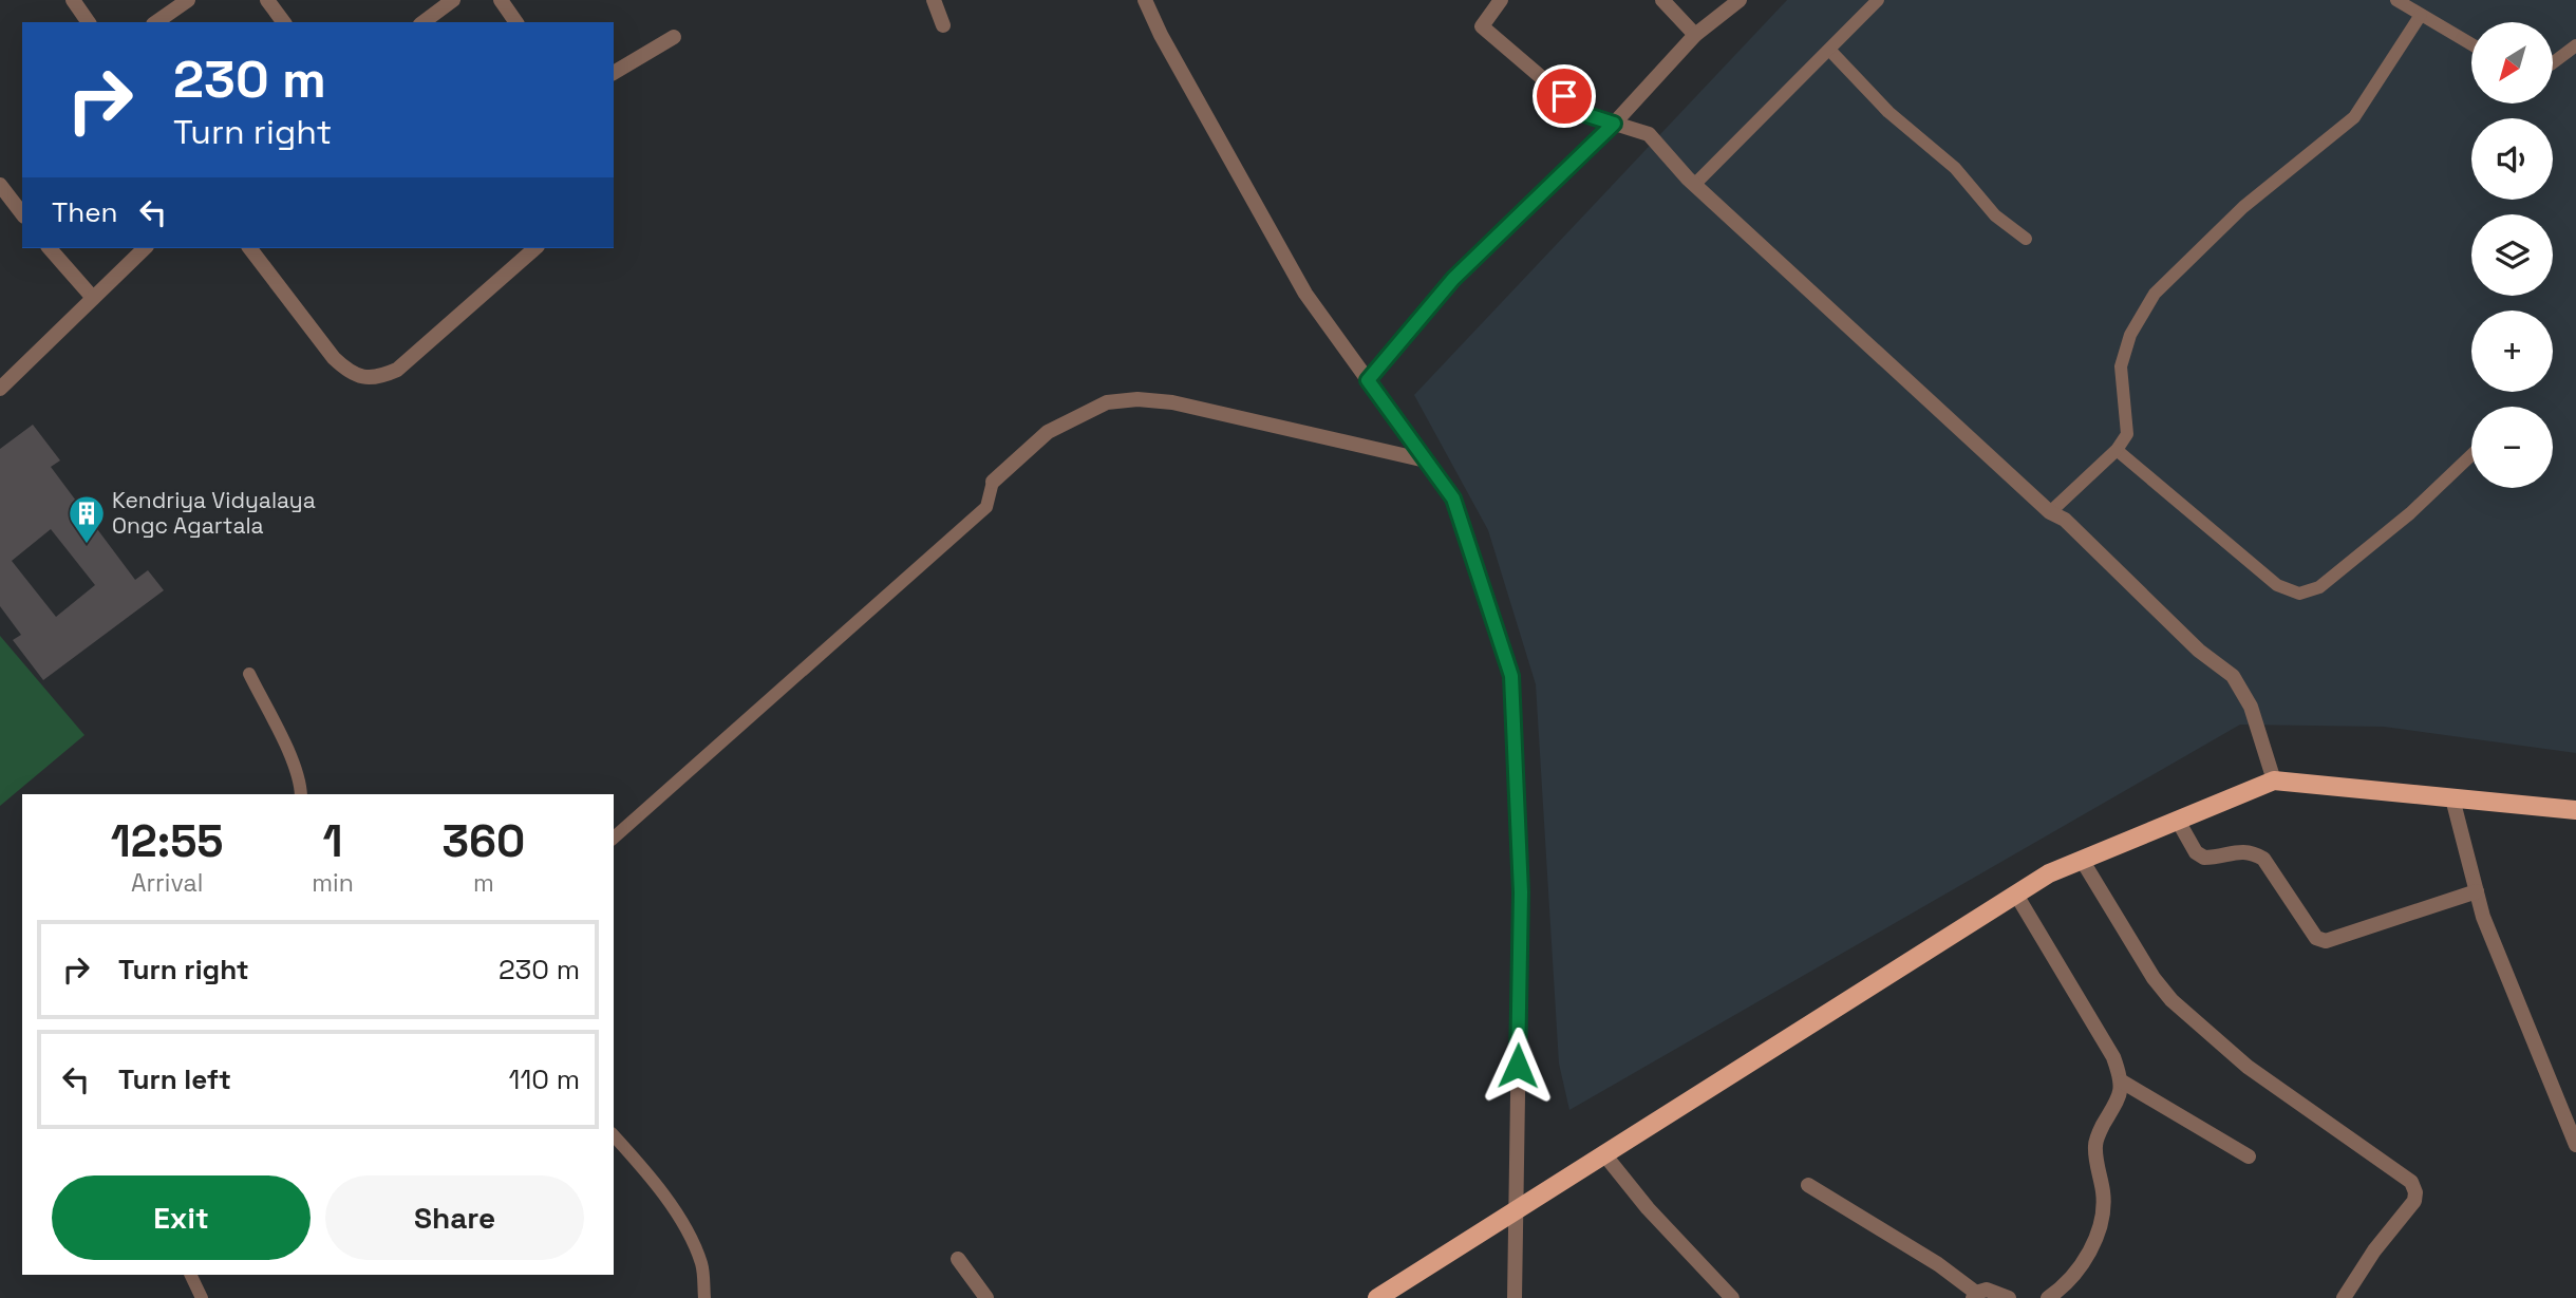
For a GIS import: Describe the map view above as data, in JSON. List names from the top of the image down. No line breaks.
{"places":{"building":["Kendriya Vidyalaya Ongc Agartala"]},"north":"bottom left","page":{"map_buttons":["+","−"],"turn":["230 m","Turn right"],"then":"Then","eta":["12:55","Arrival","1","min","360","m"],"list":[{"name":"Turn right","value":"230 m"},{"name":"Turn left","value":"110 m"}],"buttons":["Exit","Share"]}}
